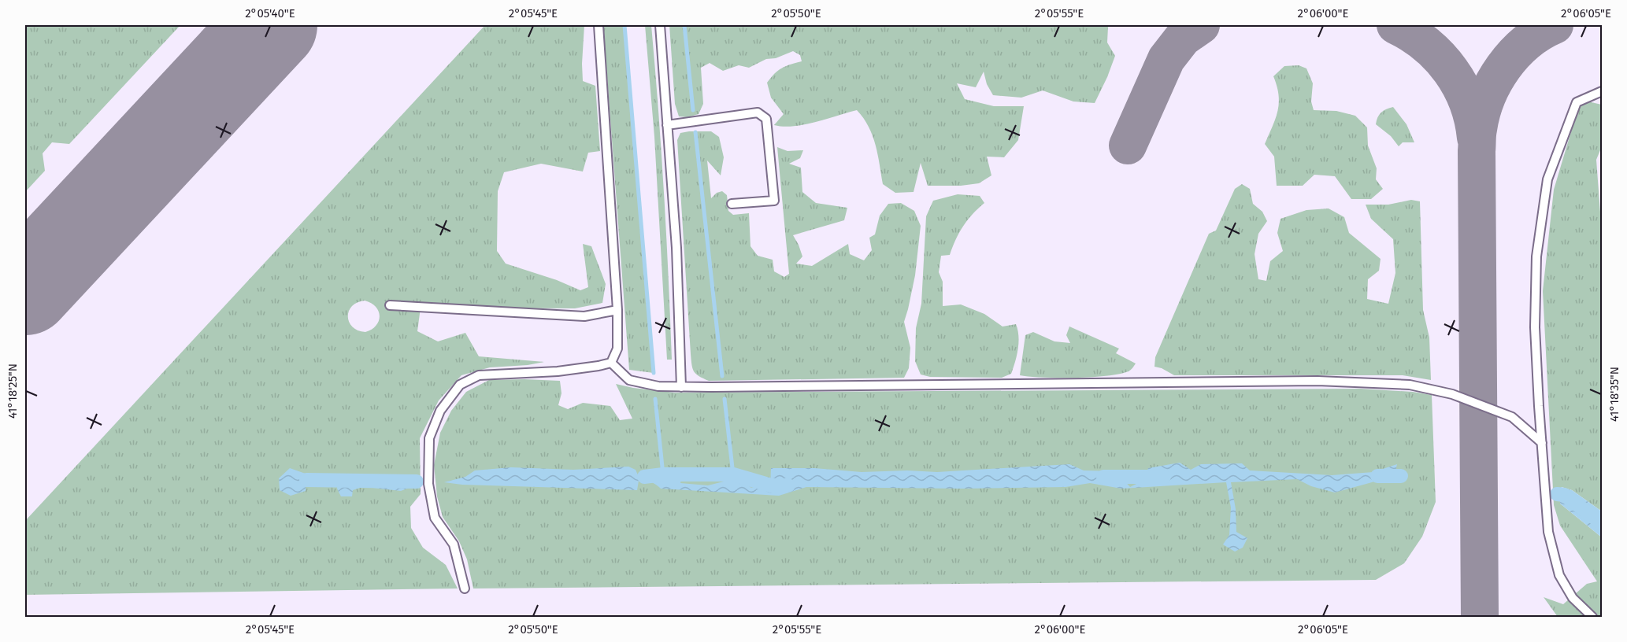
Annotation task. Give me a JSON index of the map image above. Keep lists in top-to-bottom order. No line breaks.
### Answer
{"coordinates":["2°05'40\"E","2°05'45\"E","2°05'50\"E","2°05'55\"E","2°06'00\"E","2°06'05\"E","41°18'25\"N","41°18'35\"N"]}
